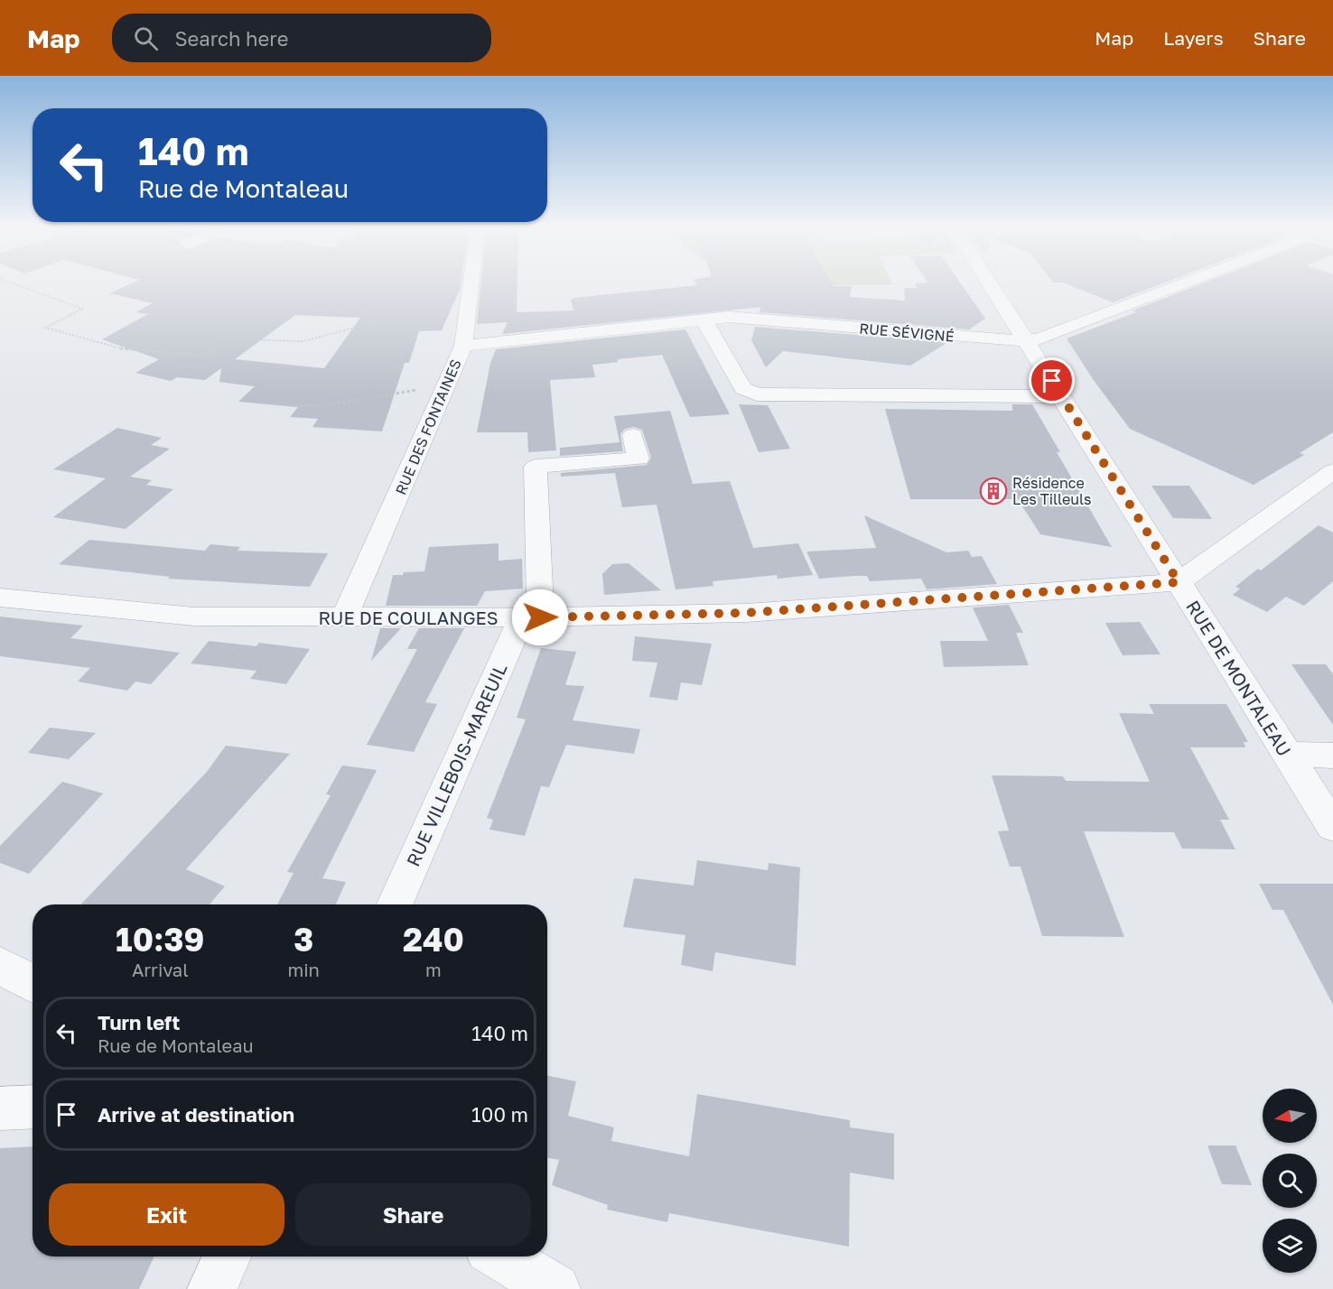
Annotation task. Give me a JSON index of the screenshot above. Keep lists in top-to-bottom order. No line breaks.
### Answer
{"streets":{"street":["RUE SÉVIGNÉ","RUE DES FONTAINES","RUE DE COULANGES","RUE DE MONTALEAU","RUE VILLEBOIS-MAREUIL"]},"crossings":[["RUE SÉVIGNÉ","RUE DES FONTAINES"],["RUE SÉVIGNÉ","RUE DE MONTALEAU"],["RUE DES FONTAINES","RUE DE COULANGES"],["RUE DE COULANGES","RUE DE MONTALEAU"],["RUE DE COULANGES","RUE VILLEBOIS-MAREUIL"]],"places":{"building":["Résidence Les Tilleuls"]},"north":"left","page":{"header":"Map","search":"Search here","nav":["Map","Layers","Share"],"turn":["140 m","Rue de Montaleau"],"eta":["10:39","Arrival","3","min","240","m"],"list":[{"name":"Turn left","note":"Rue de Montaleau","value":"140 m"},{"name":"Arrive at destination","value":"100 m"}],"buttons":["Exit","Share"]}}
